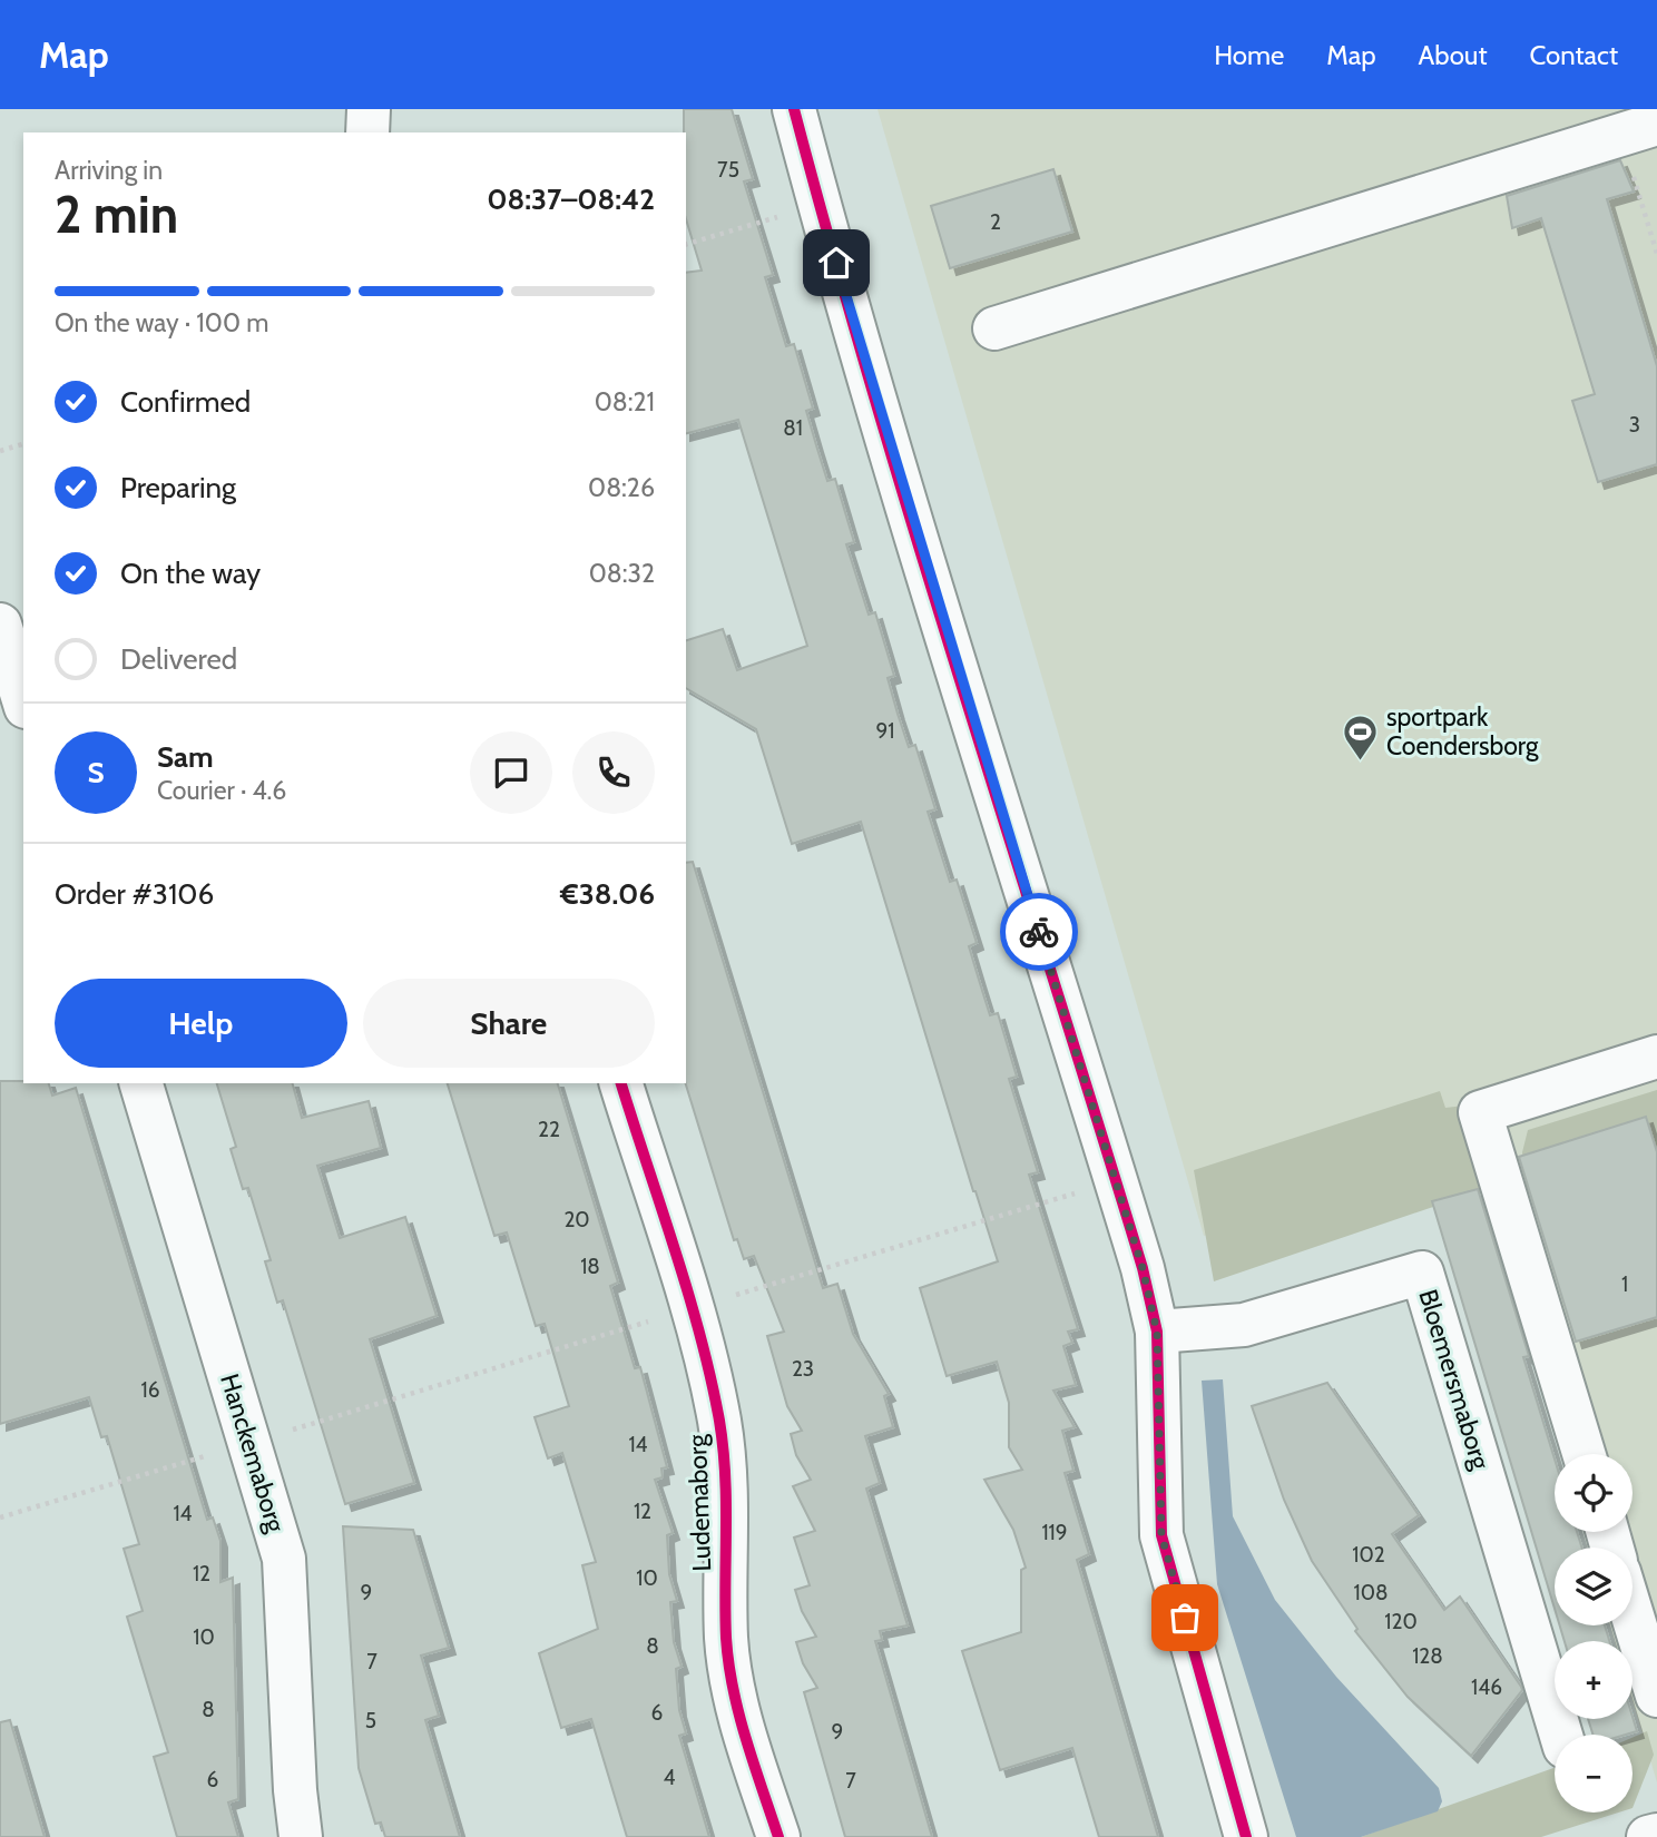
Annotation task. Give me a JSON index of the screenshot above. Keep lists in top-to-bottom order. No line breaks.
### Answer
{"streets":{"street":["Bloemersmaborg","Hanckemaborg","Ludemaborg"]},"places":{"sports":["sportpark Coendersborg"]},"house_numbers":["75","2","3","81","91","22","20","18","1","23","16","14","12","14","119","102","12","10","9","108","120","10","8","128","7","146","8","6","5","9","4","6","7"],"page":{"header":"Map","nav":["Home","Map","About","Contact"],"heading":["2 min","Arriving in","08:37–08:42"],"panel":["Sam","Courier · 4.6","Order #3106","€38.06"],"bar":"On the way · 100 m","list":[["Confirmed","08:21"],["Preparing","08:26"],["On the way","08:32"],"Delivered"],"round":"S","buttons":["Help","Share"],"map_buttons":["+","−"]}}
